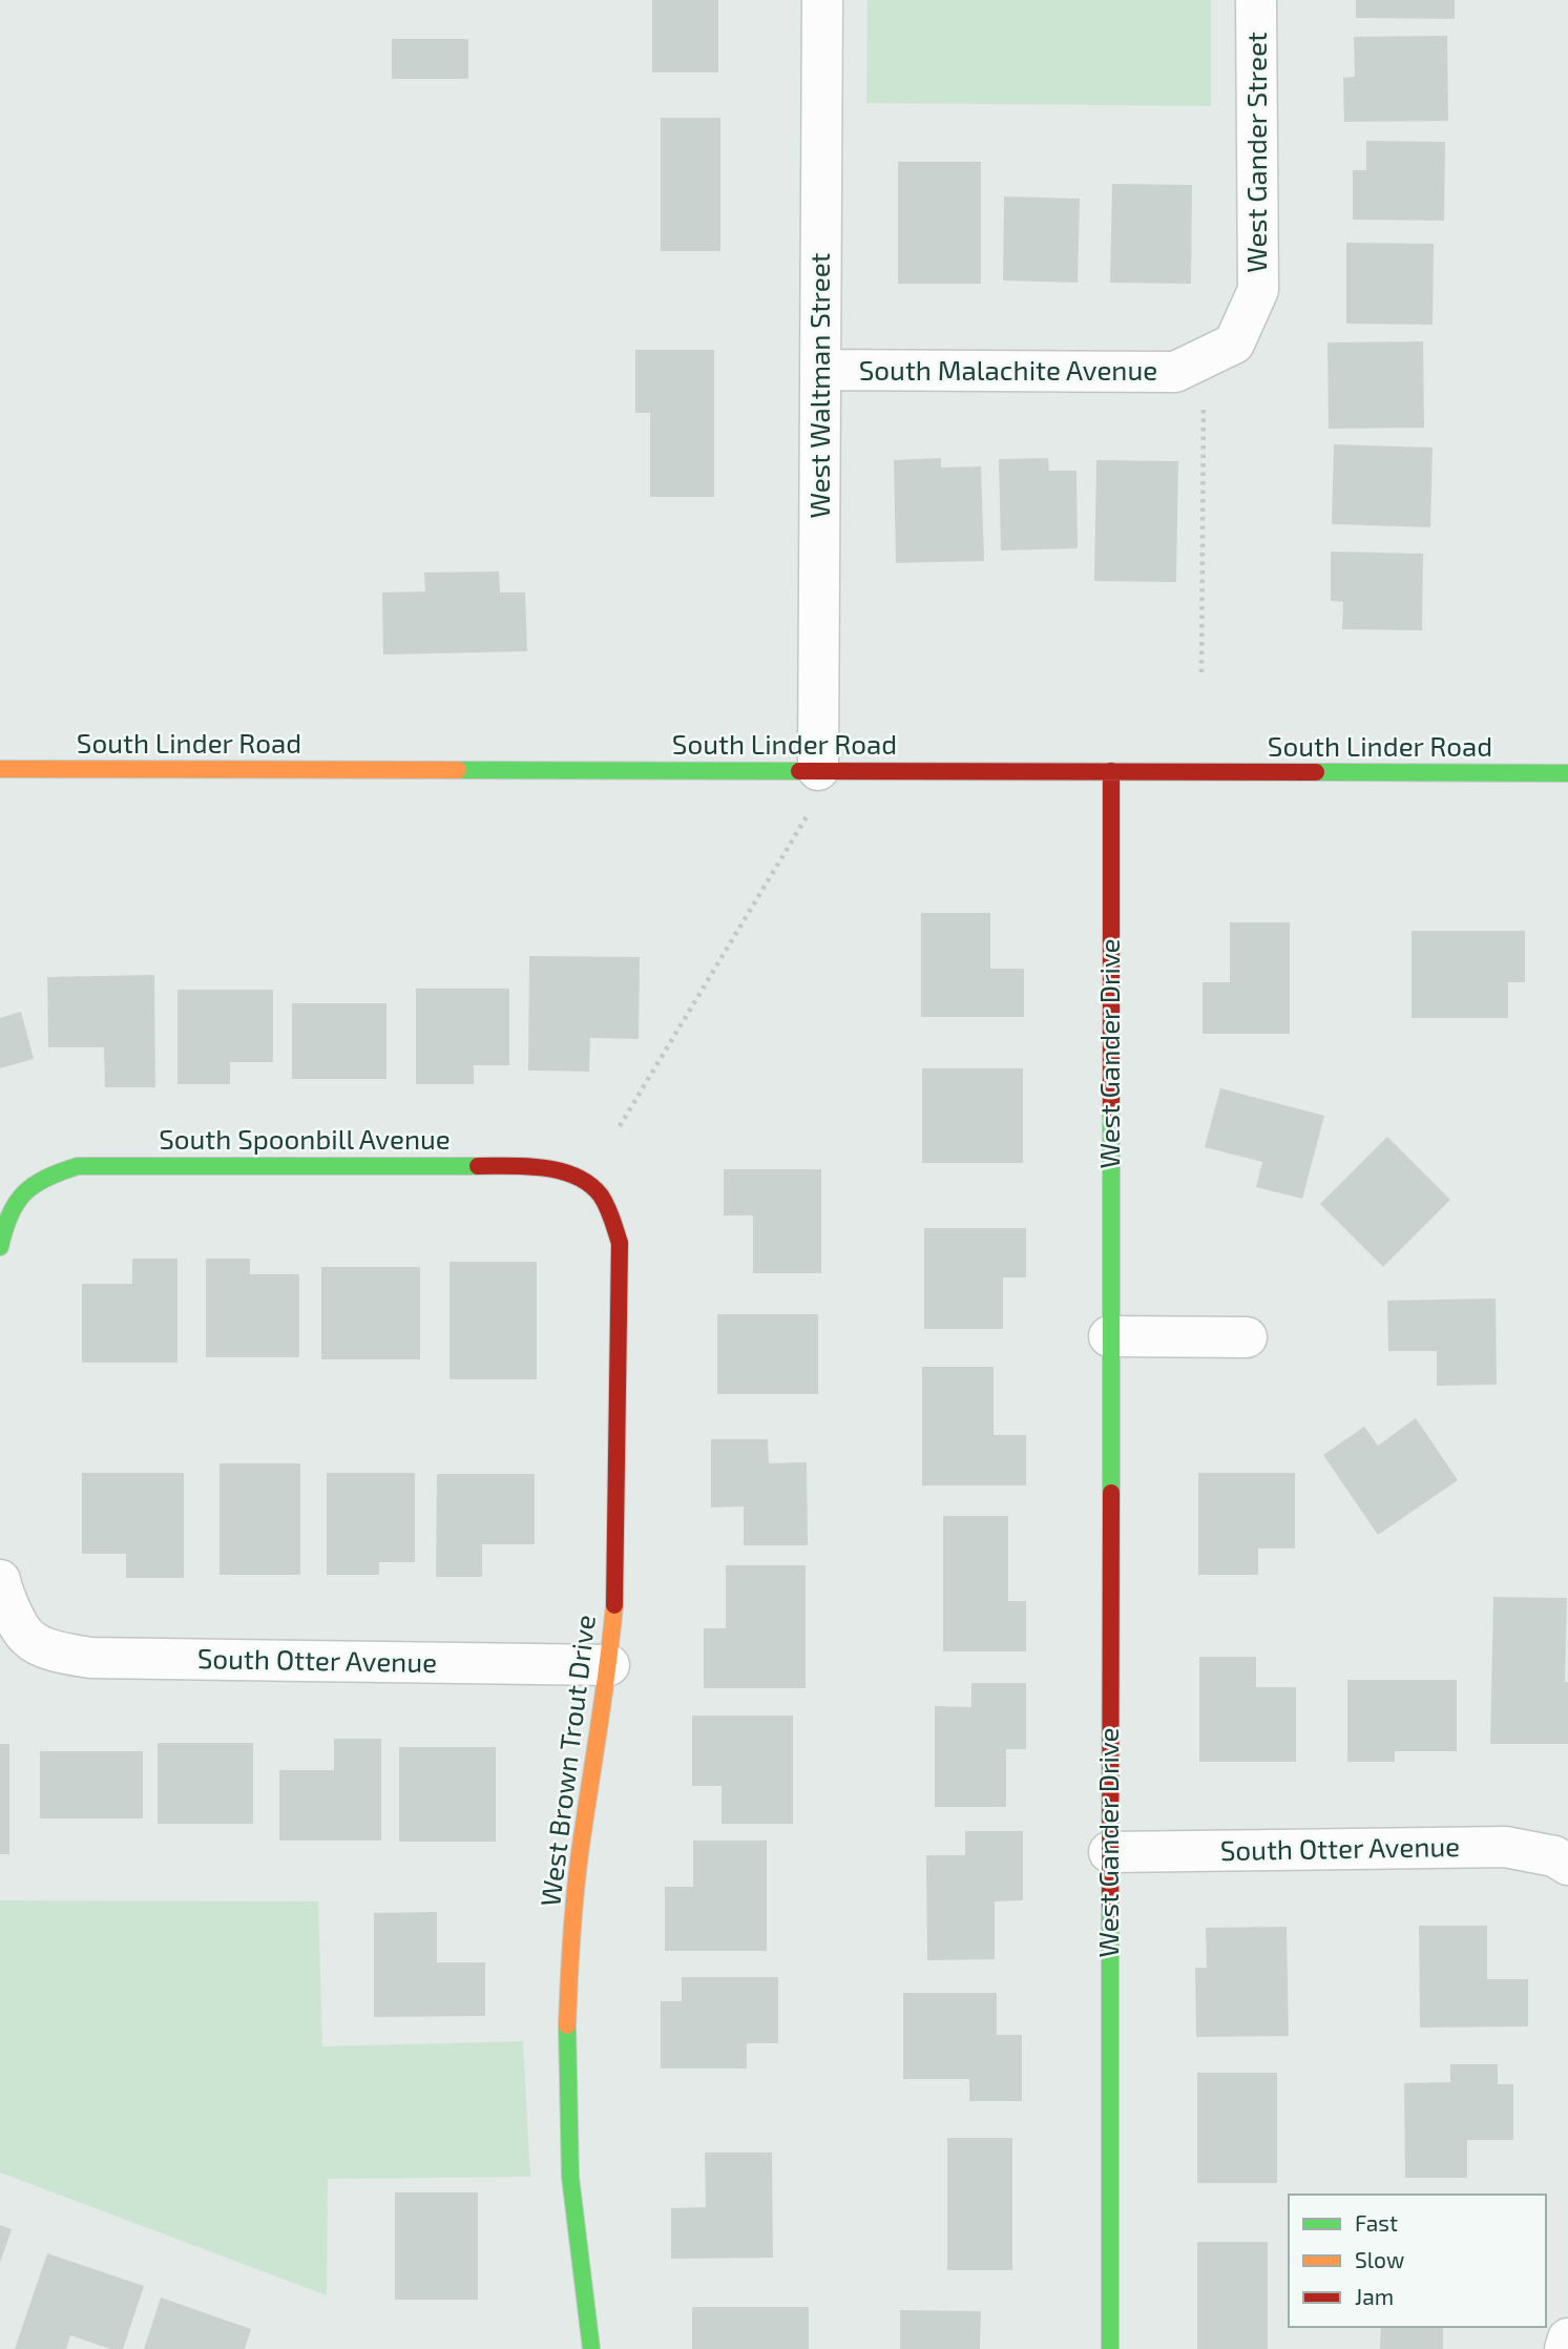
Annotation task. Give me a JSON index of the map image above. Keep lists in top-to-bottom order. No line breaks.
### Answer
{"streets":{"street":["West Gander Street","South Malachite Avenue","West Waltman Street","South Linder Road","West Gander Drive","South Spoonbill Avenue","South Otter Avenue","West Brown Trout Drive"]},"crossings":[["West Gander Street","South Malachite Avenue"],["South Malachite Avenue","West Waltman Street"],["West Waltman Street","South Linder Road"],["South Linder Road","West Gander Drive"],["West Gander Drive","South Otter Avenue"],["South Spoonbill Avenue","West Brown Trout Drive"],["South Otter Avenue","West Brown Trout Drive"]],"legend":["Fast","Slow","Jam"]}
